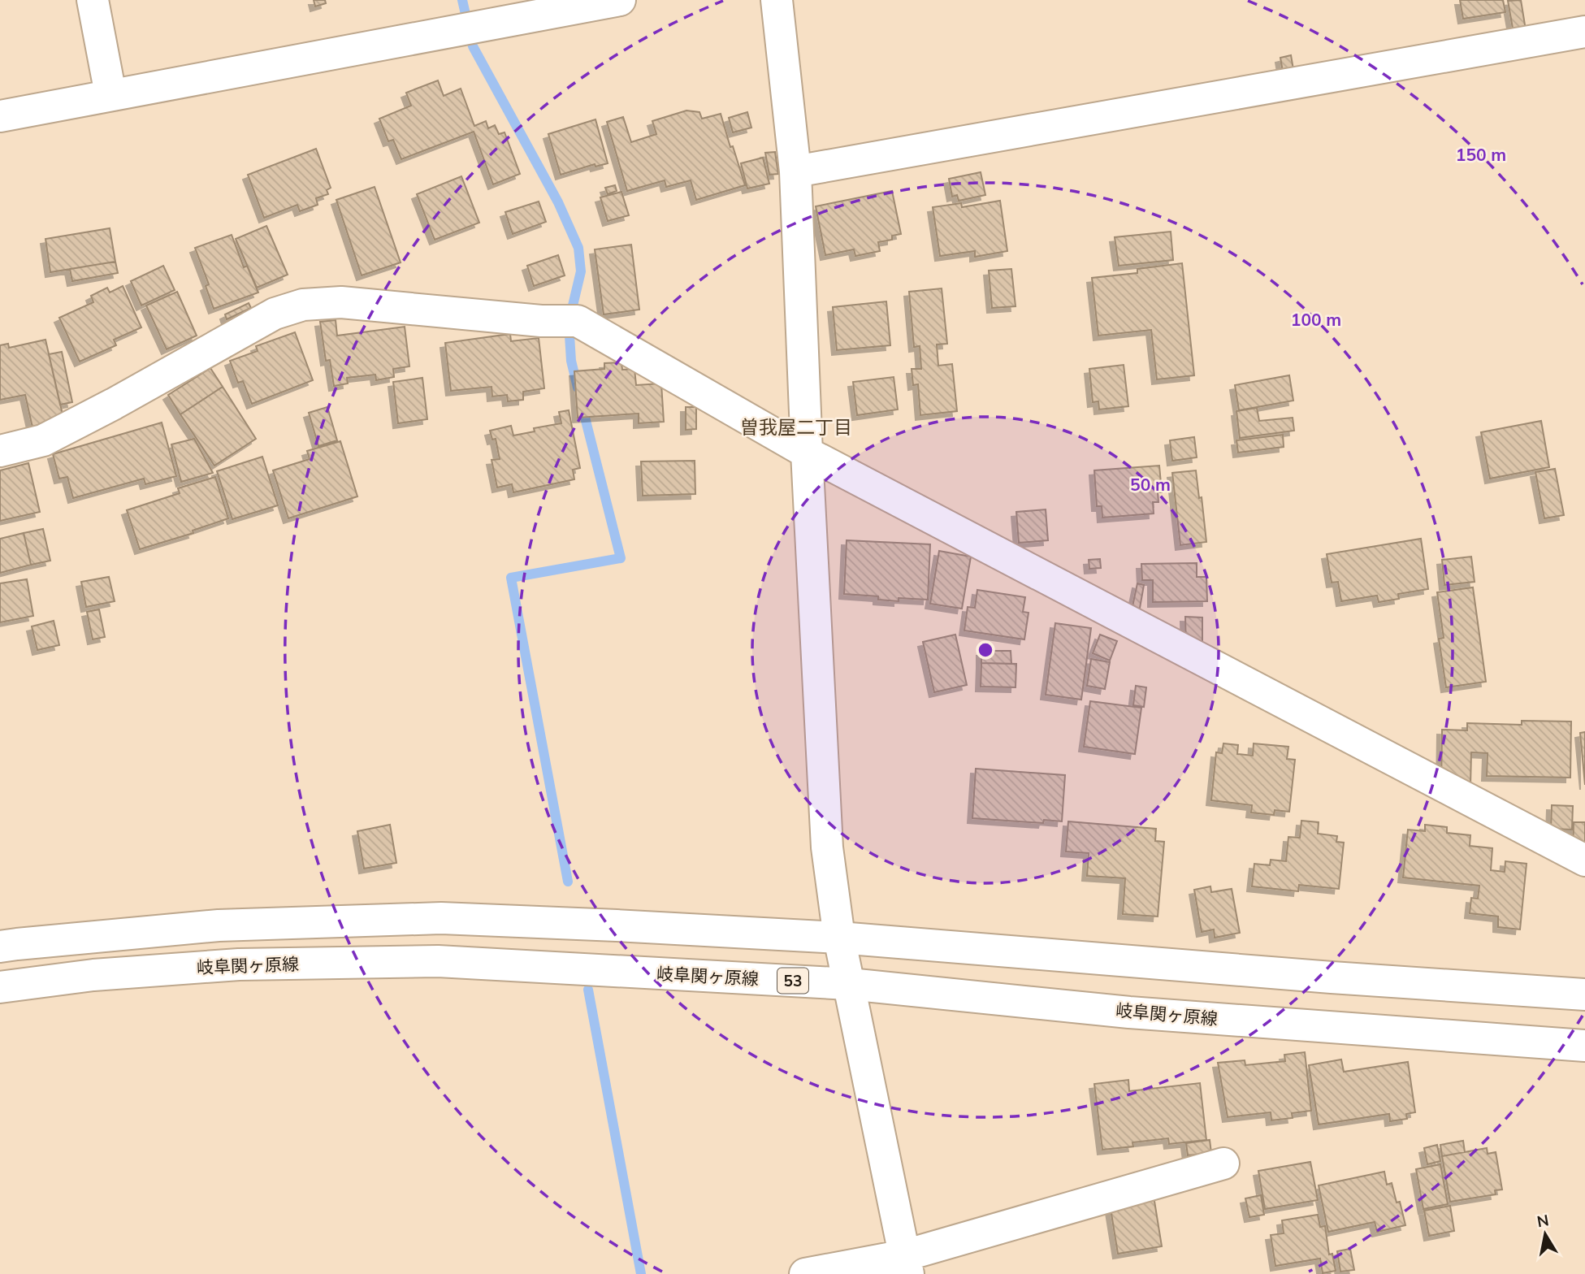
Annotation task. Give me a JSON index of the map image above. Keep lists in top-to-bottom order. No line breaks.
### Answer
{"streets":{"street":["岐阜関ヶ原線","53"]},"districts":["曽我屋二丁目"],"north":"top","rings":["150 m","100 m","50 m"]}
